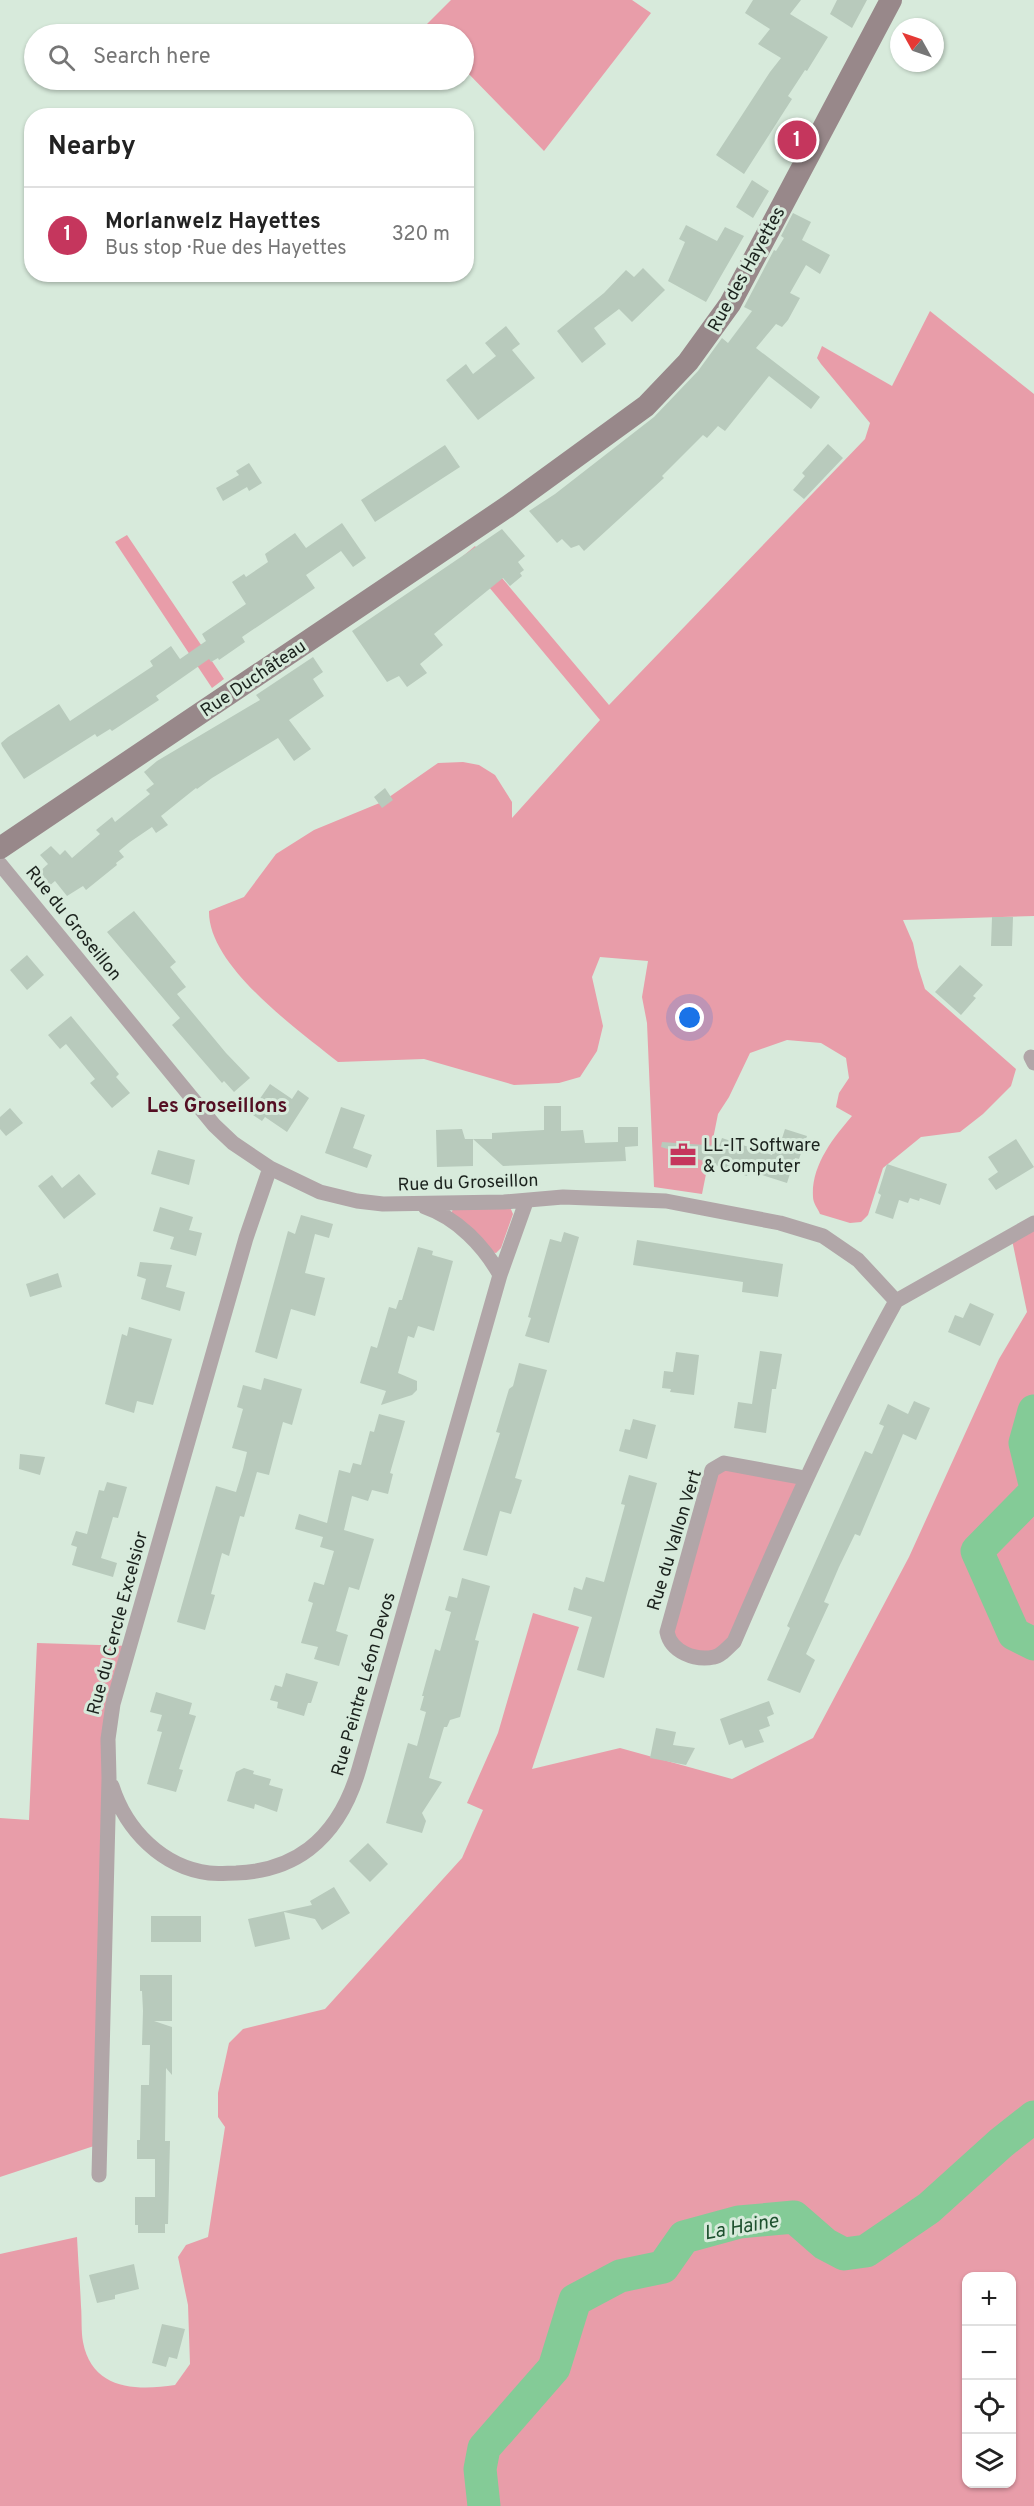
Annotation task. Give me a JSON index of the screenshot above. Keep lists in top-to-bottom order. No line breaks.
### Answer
{"streets":{"street":["Rue des Hayettes","Rue Duchâteau","Rue du Groseillon","Rue du Vallon Vert","Rue du Cercle Excelsior","Rue Peintre Léon Devos"]},"crossings":[["Rue des Hayettes","Rue Duchâteau"],["Rue du Groseillon","Rue du Vallon Vert"],["Rue du Groseillon","Rue du Cercle Excelsior"],["Rue du Groseillon","Rue Peintre Léon Devos"],["Rue du Cercle Excelsior","Rue Peintre Léon Devos"]],"districts":["Les Groseillons"],"water":["La Haine"],"places":{"office":["LL-IT Software & Computer"]},"north":"top left","page":{"search":"Search here","heading":"Nearby","pins":"1","list":[{"mark":"1","name":"Morlanwelz Hayettes","note":"Bus stop · Rue des Hayettes","value":"320 m"}],"map_buttons":["+","−"]}}
